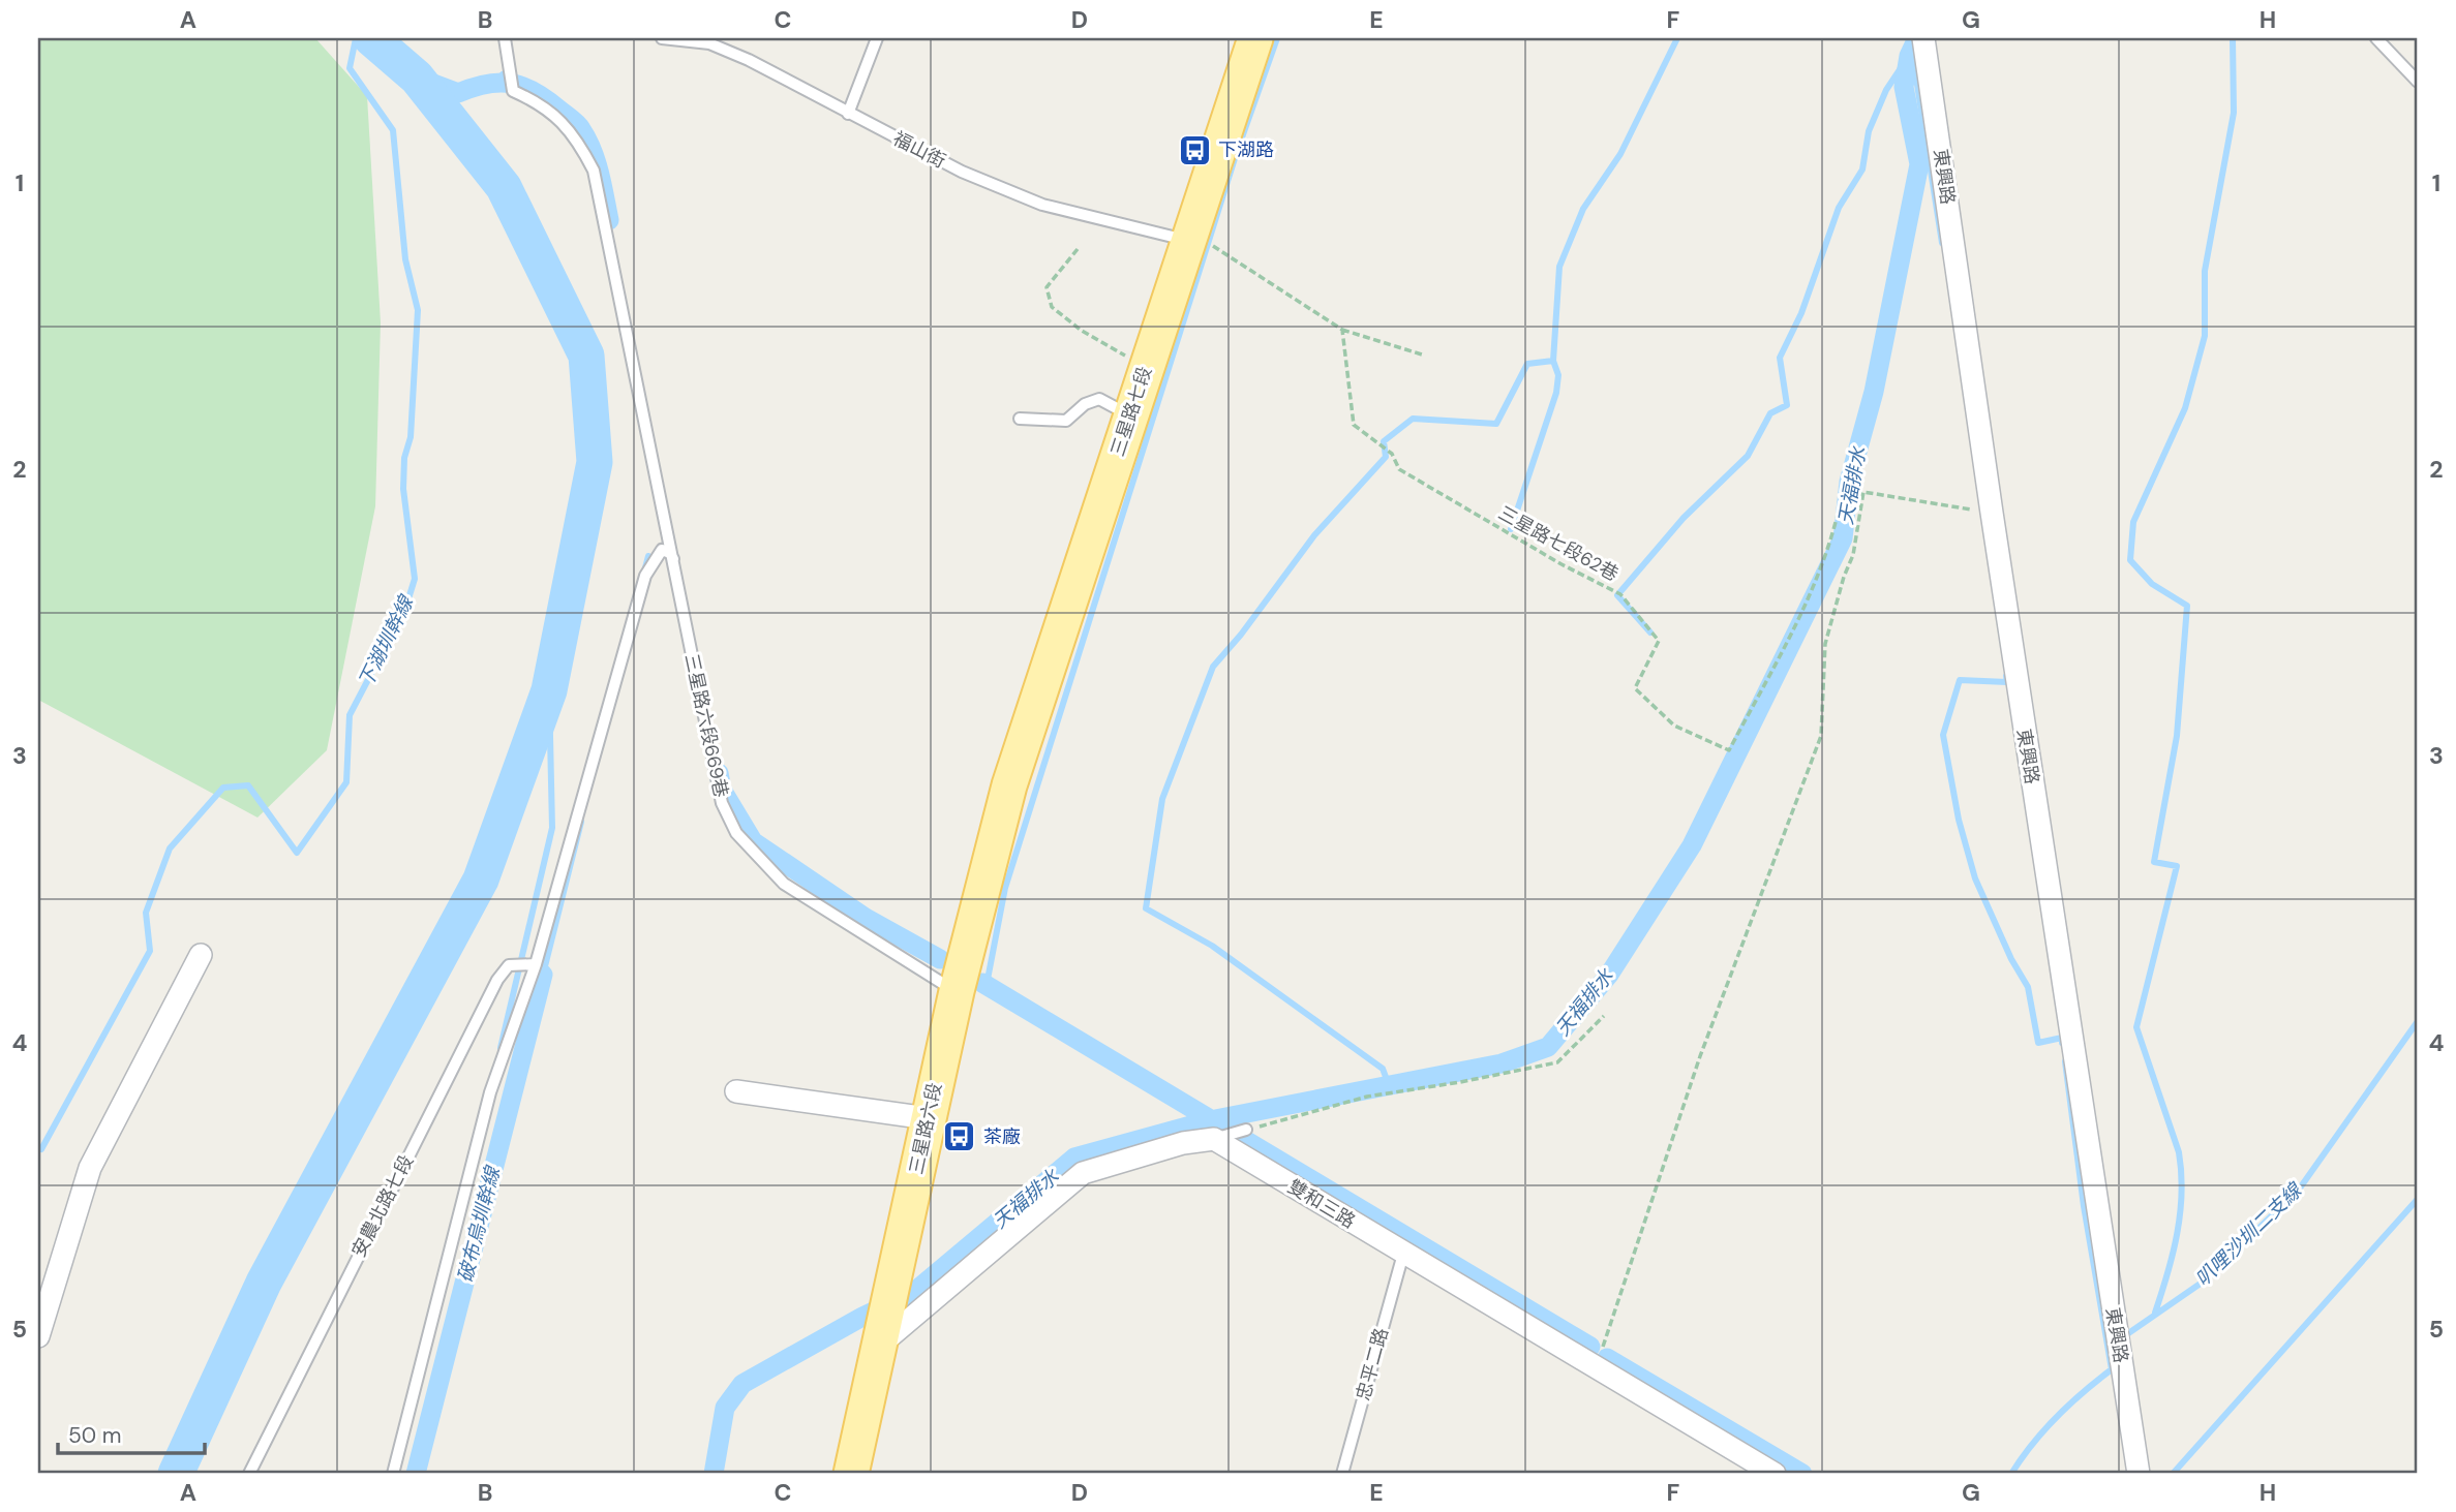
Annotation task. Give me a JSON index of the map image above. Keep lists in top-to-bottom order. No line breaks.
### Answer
{"streets":{"main road":["三星路七段","三星路六段"],"street":["東興路","雙和三路"],"lane":["福山街","三星路六段669巷","安農北路七段","忠平二路"],"path":["三星路七段62巷"]},"crossings":[["福山街","三星路七段"],["三星路七段","三星路六段"],["三星路六段669巷","三星路六段"],["雙和三路","忠平二路"]],"water":["天福排水","下湖圳幹線","破布烏圳幹線","叭哩沙圳二支線"],"places":{"bus stop":["下湖路","茶廠"]},"scale_bar":"50 m","grid":{"columns":["A","B","C","D","E","F","G","H"],"rows":["1","2","3","4","5"]}}
